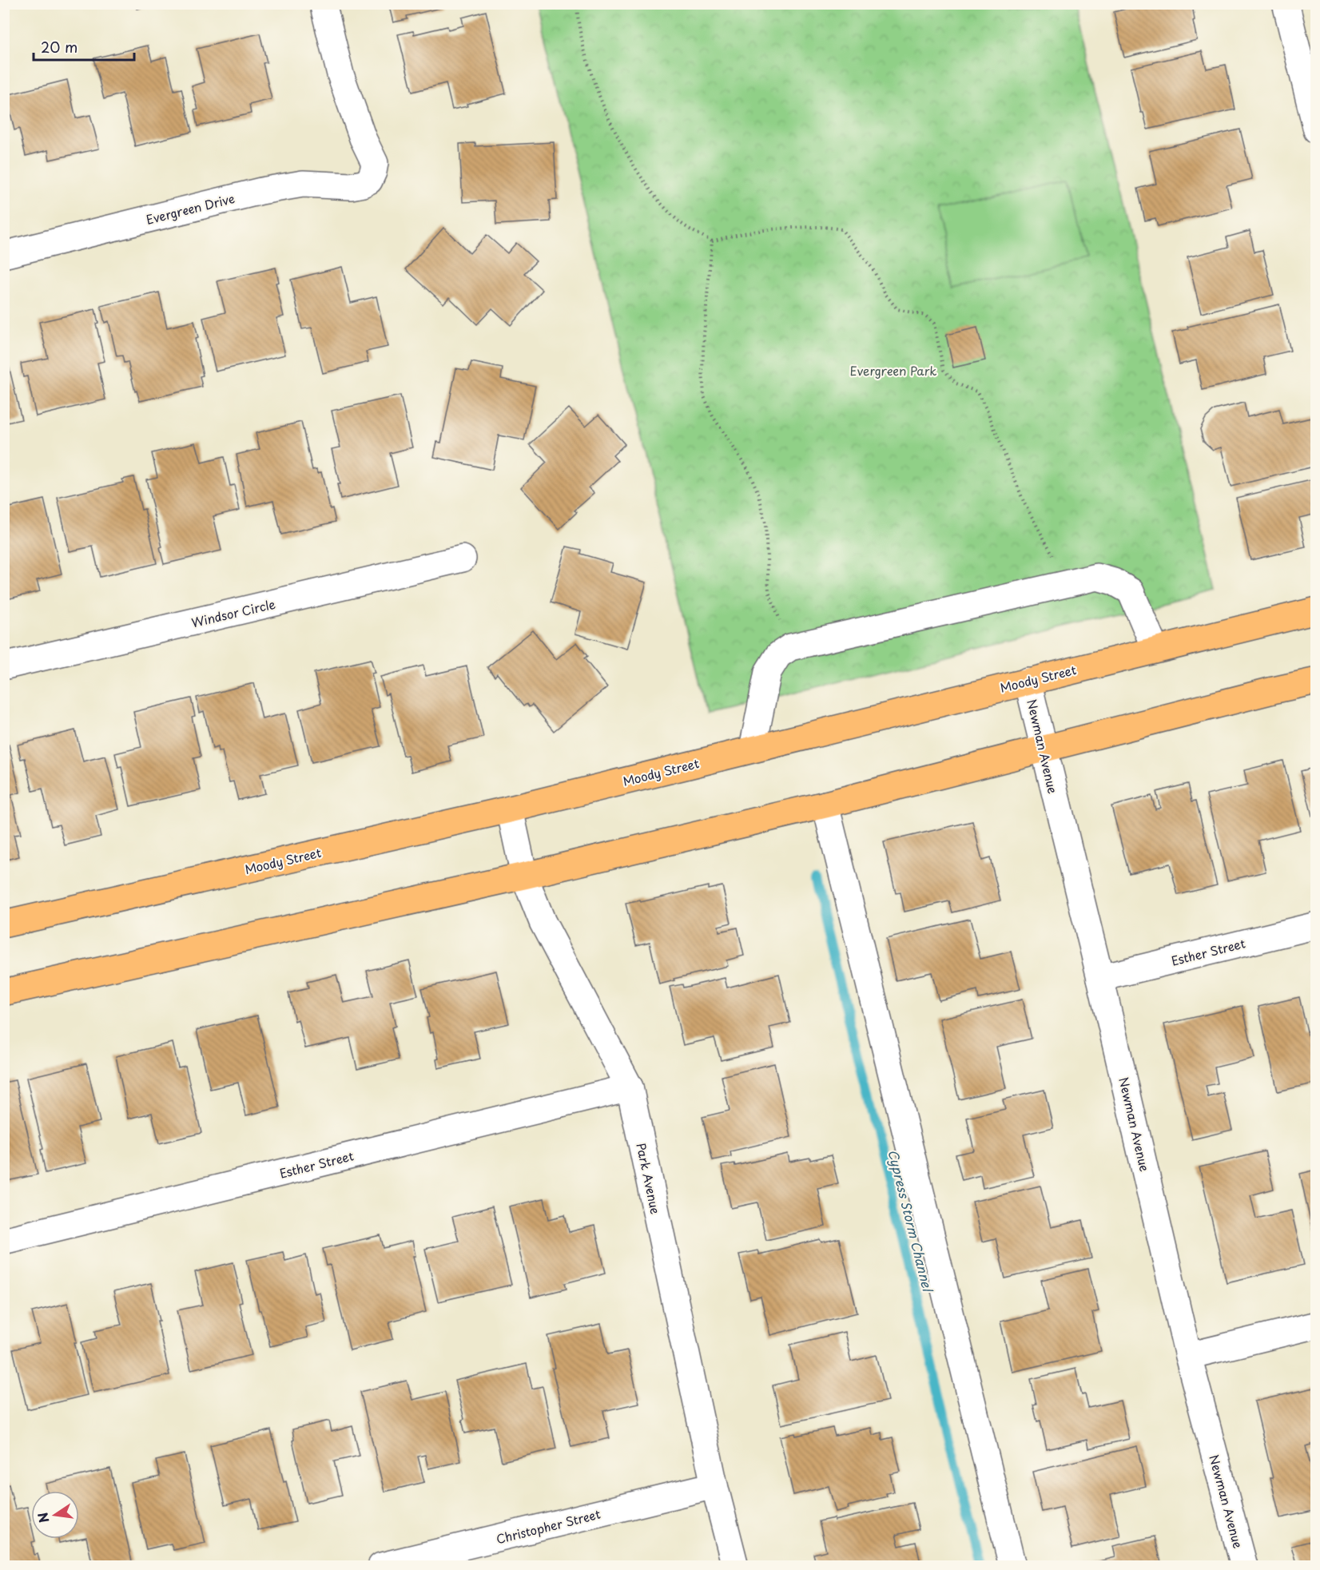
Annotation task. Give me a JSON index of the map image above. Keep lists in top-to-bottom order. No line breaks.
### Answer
{"streets":{"main road":["Moody Street"],"street":["Evergreen Drive","Windsor Circle","Newman Avenue","Esther Street","Park Avenue","Christopher Street"]},"crossings":[["Moody Street","Newman Avenue"],["Moody Street","Park Avenue"],["Newman Avenue","Esther Street"],["Esther Street","Park Avenue"],["Park Avenue","Christopher Street"]],"water":["Cypress Storm Channel"],"parks":["Evergreen Park"],"scale_bar":"20 m","north":"left"}
